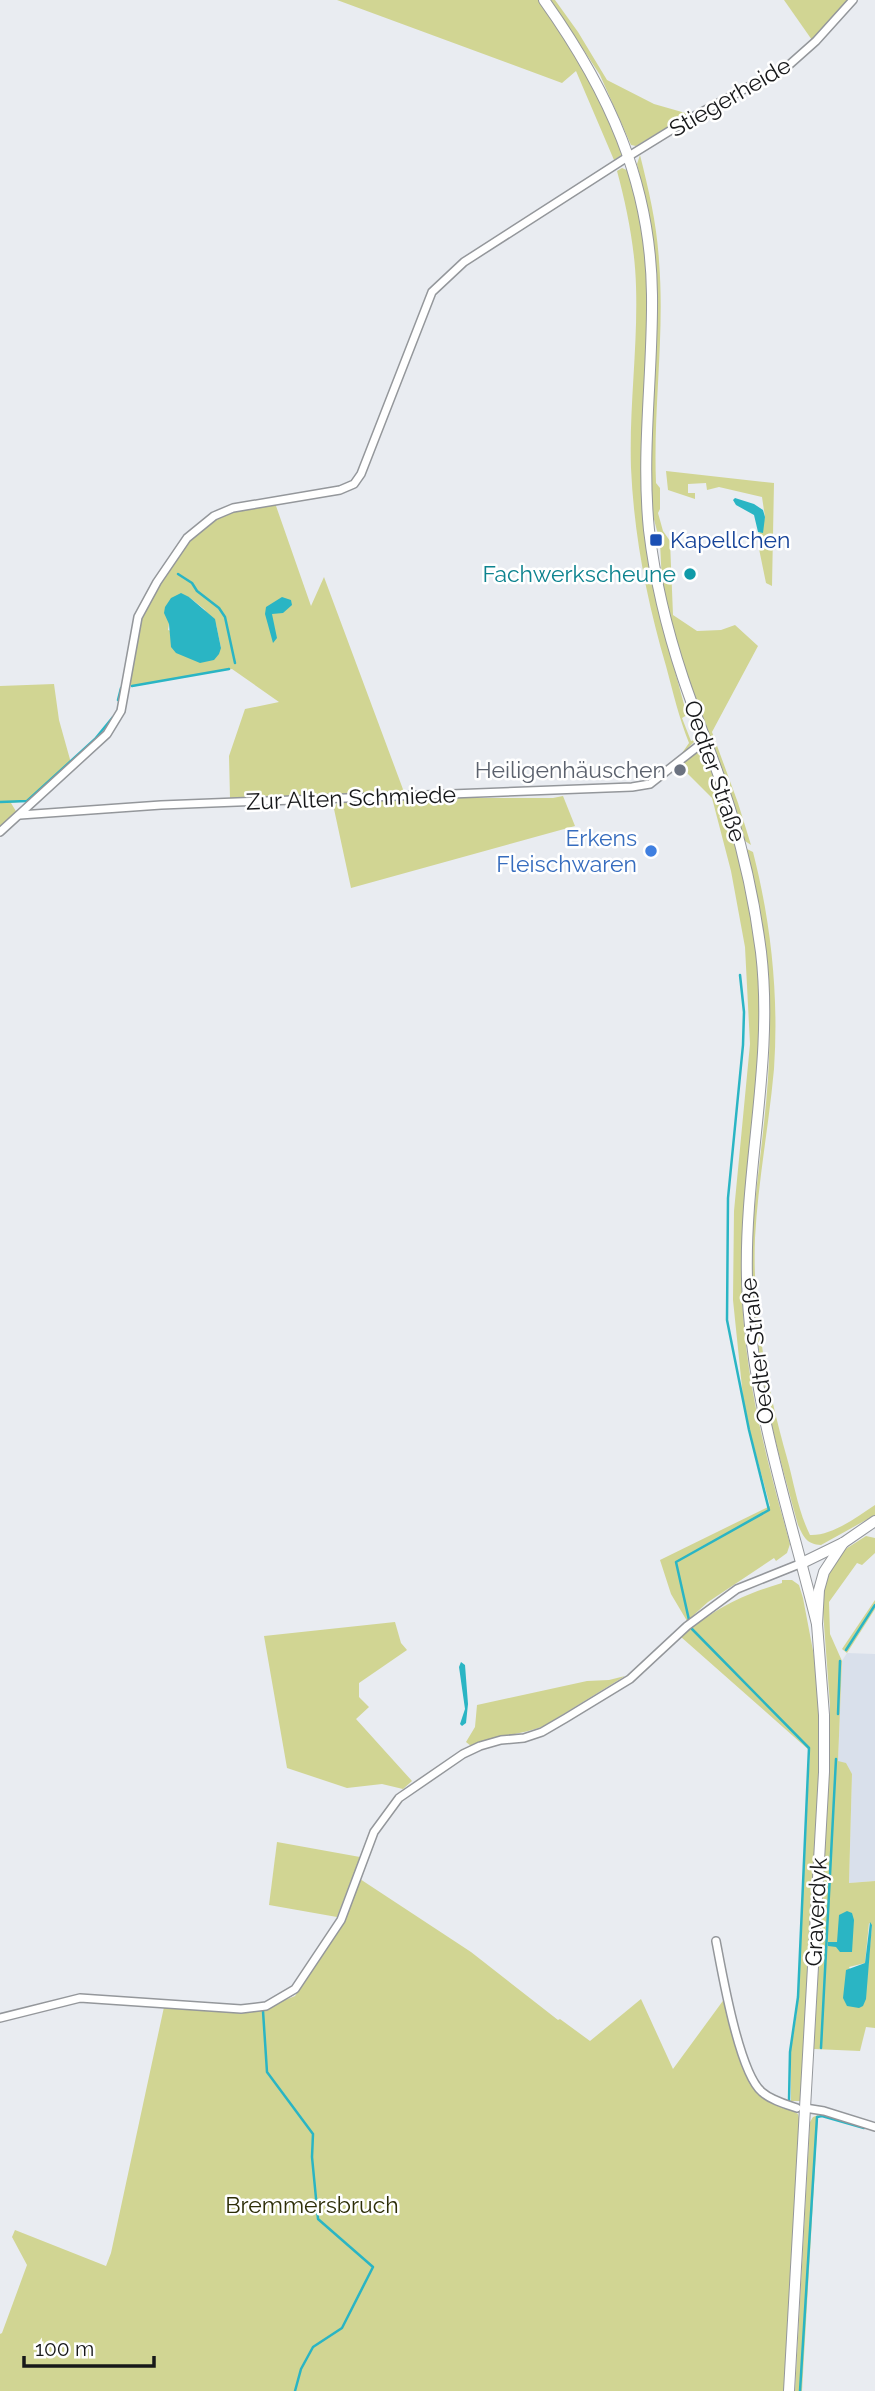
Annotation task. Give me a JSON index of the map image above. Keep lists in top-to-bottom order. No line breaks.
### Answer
{"streets":{"main road":["Oedter Straße","Graverdyk"],"street":["Stiegerheide","Zur Alten Schmiede"]},"crossings":[["Stiegerheide","Oedter Straße"],["Oedter Straße","Zur Alten Schmiede"]],"parks":["Bremmersbruch"],"places":{"transit":["Kapellchen"],"other":["Fachwerkscheune","Heiligenhäuschen","Erkens Fleischwaren"]},"scale_bar":"100 m"}
